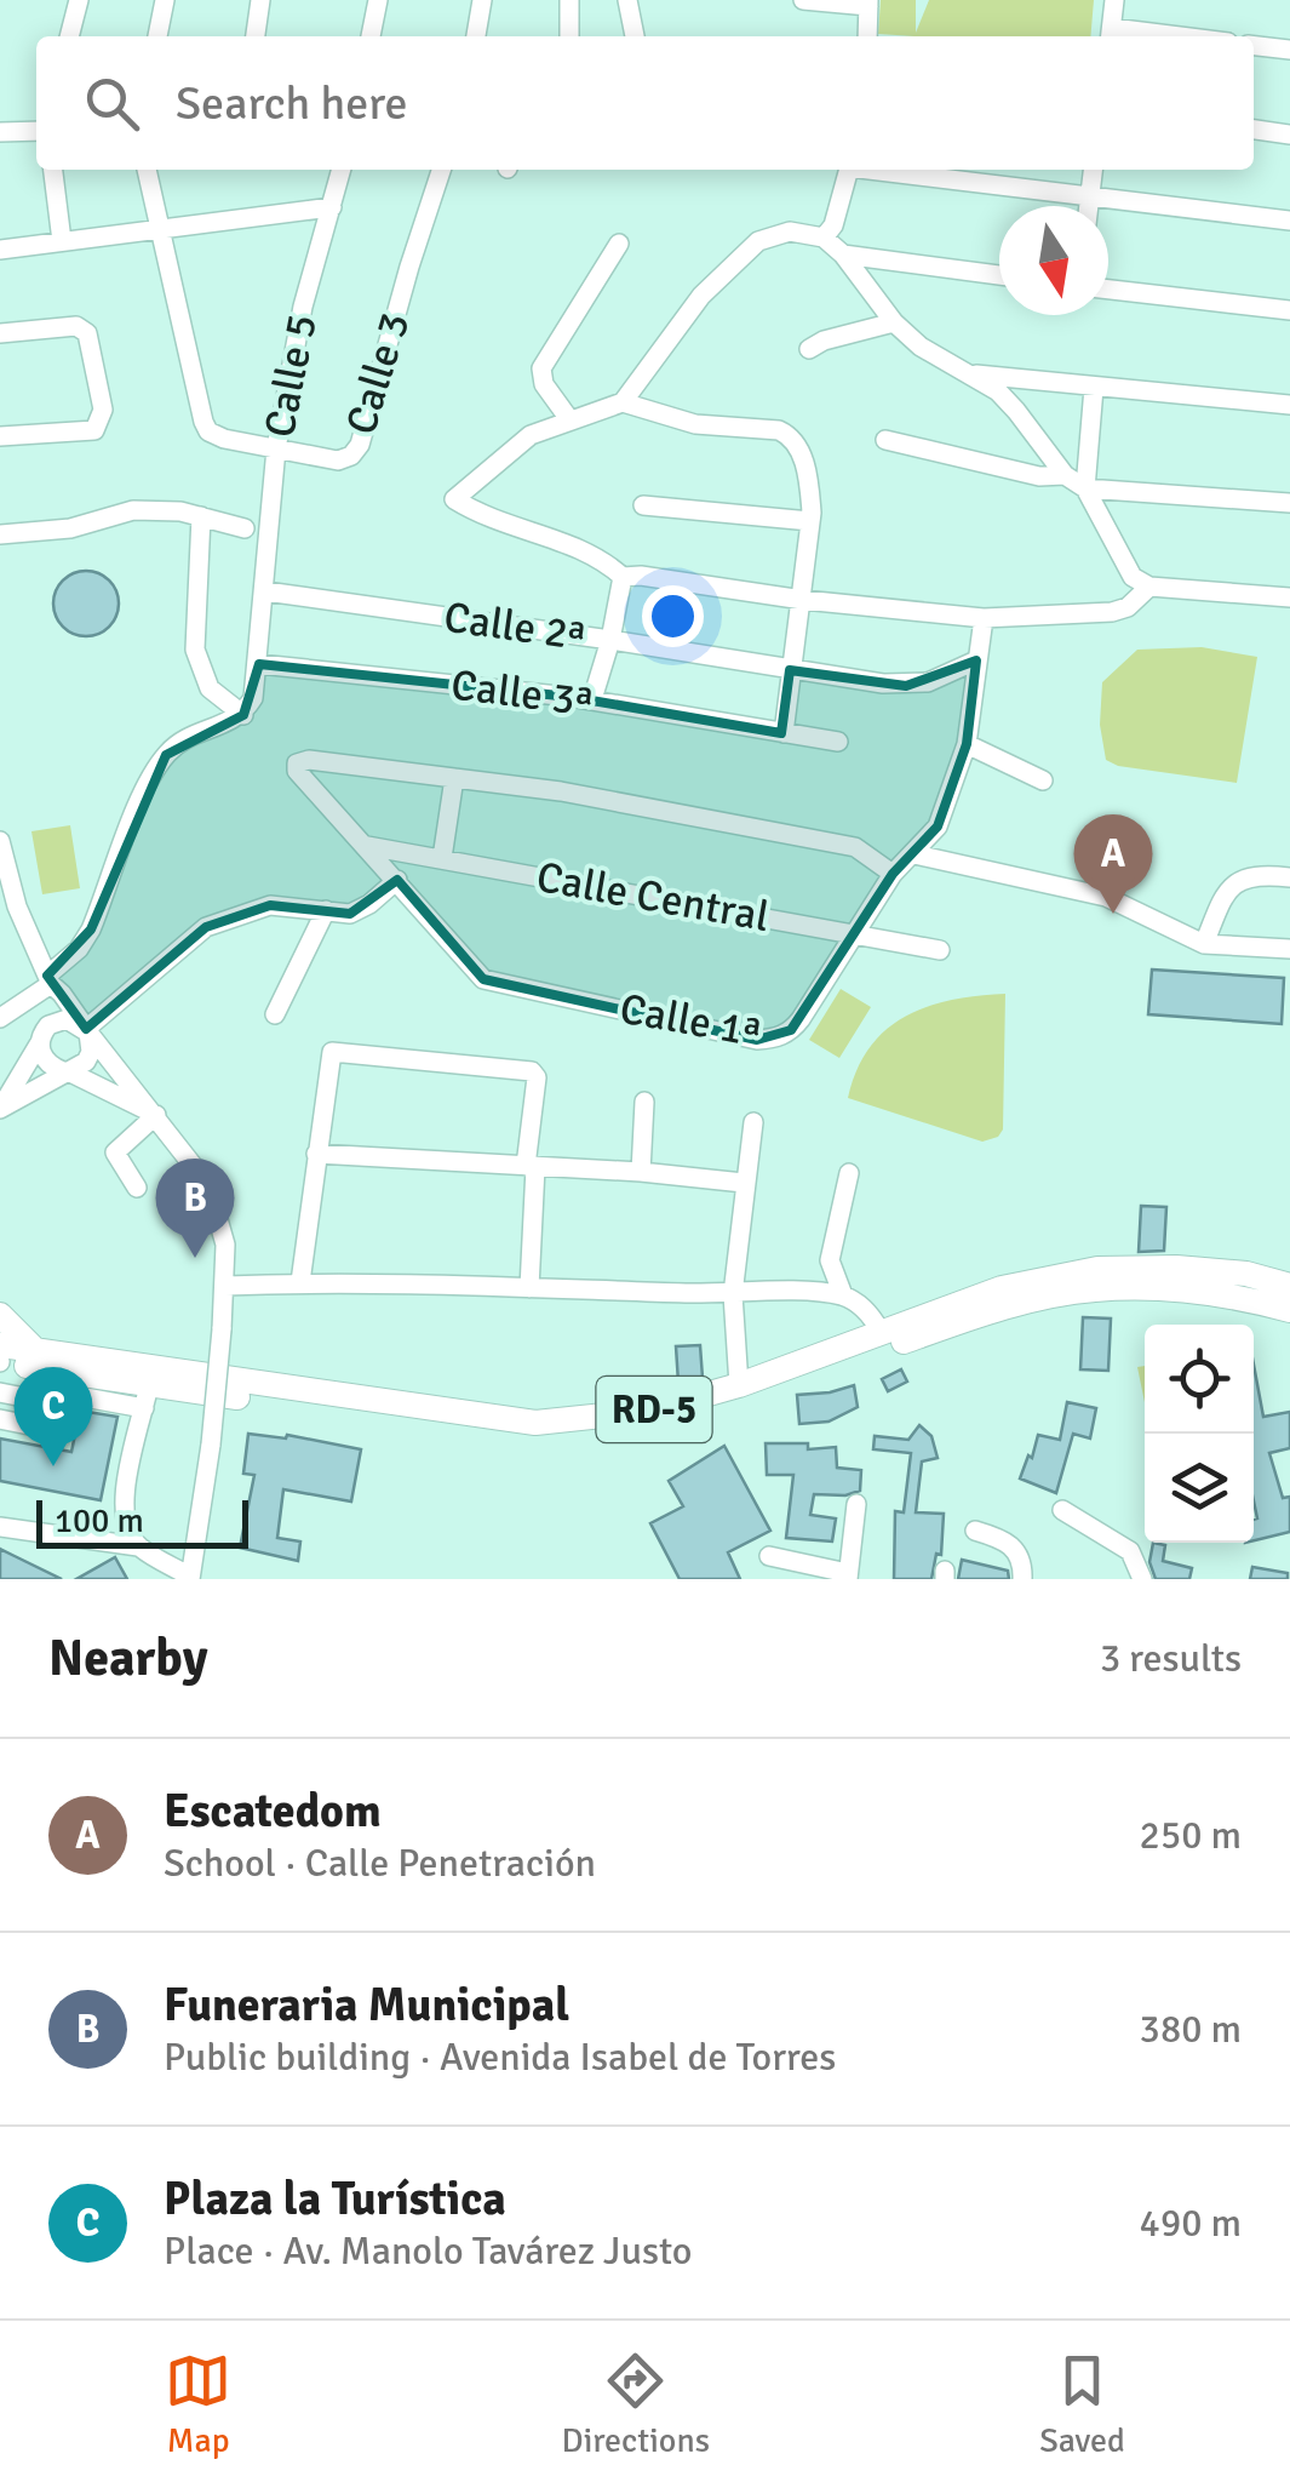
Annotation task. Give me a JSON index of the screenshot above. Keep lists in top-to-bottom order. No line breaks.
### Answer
{"streets":{"main road":["RD-5"],"street":["Calle 3","Calle 5","Calle 2ª","Calle 3ª","Calle Central","Calle 1ª"]},"crossings":[["Calle 3","Calle 5"],["Calle 5","Calle 2ª"],["Calle 5","Calle 3ª"],["Calle 2ª","Calle 1ª"],["Calle Central","Calle 1ª"]],"scale_bar":"100 m","north":"bottom","page":{"search":"Search here","pins":["A","B","C"],"scale":"100 m","heading":["Nearby","3 results"],"list":[{"mark":"A","name":"Escatedom","note":"School · Calle Penetración","value":"250 m"},{"mark":"B","name":"Funeraria Municipal","note":"Public building · Avenida Isabel de Torres","value":"380 m"},{"mark":"C","name":"Plaza la Turística","note":"Place · Av. Manolo Tavárez Justo","value":"490 m"}],"nav":["Map","Directions","Saved"]}}
